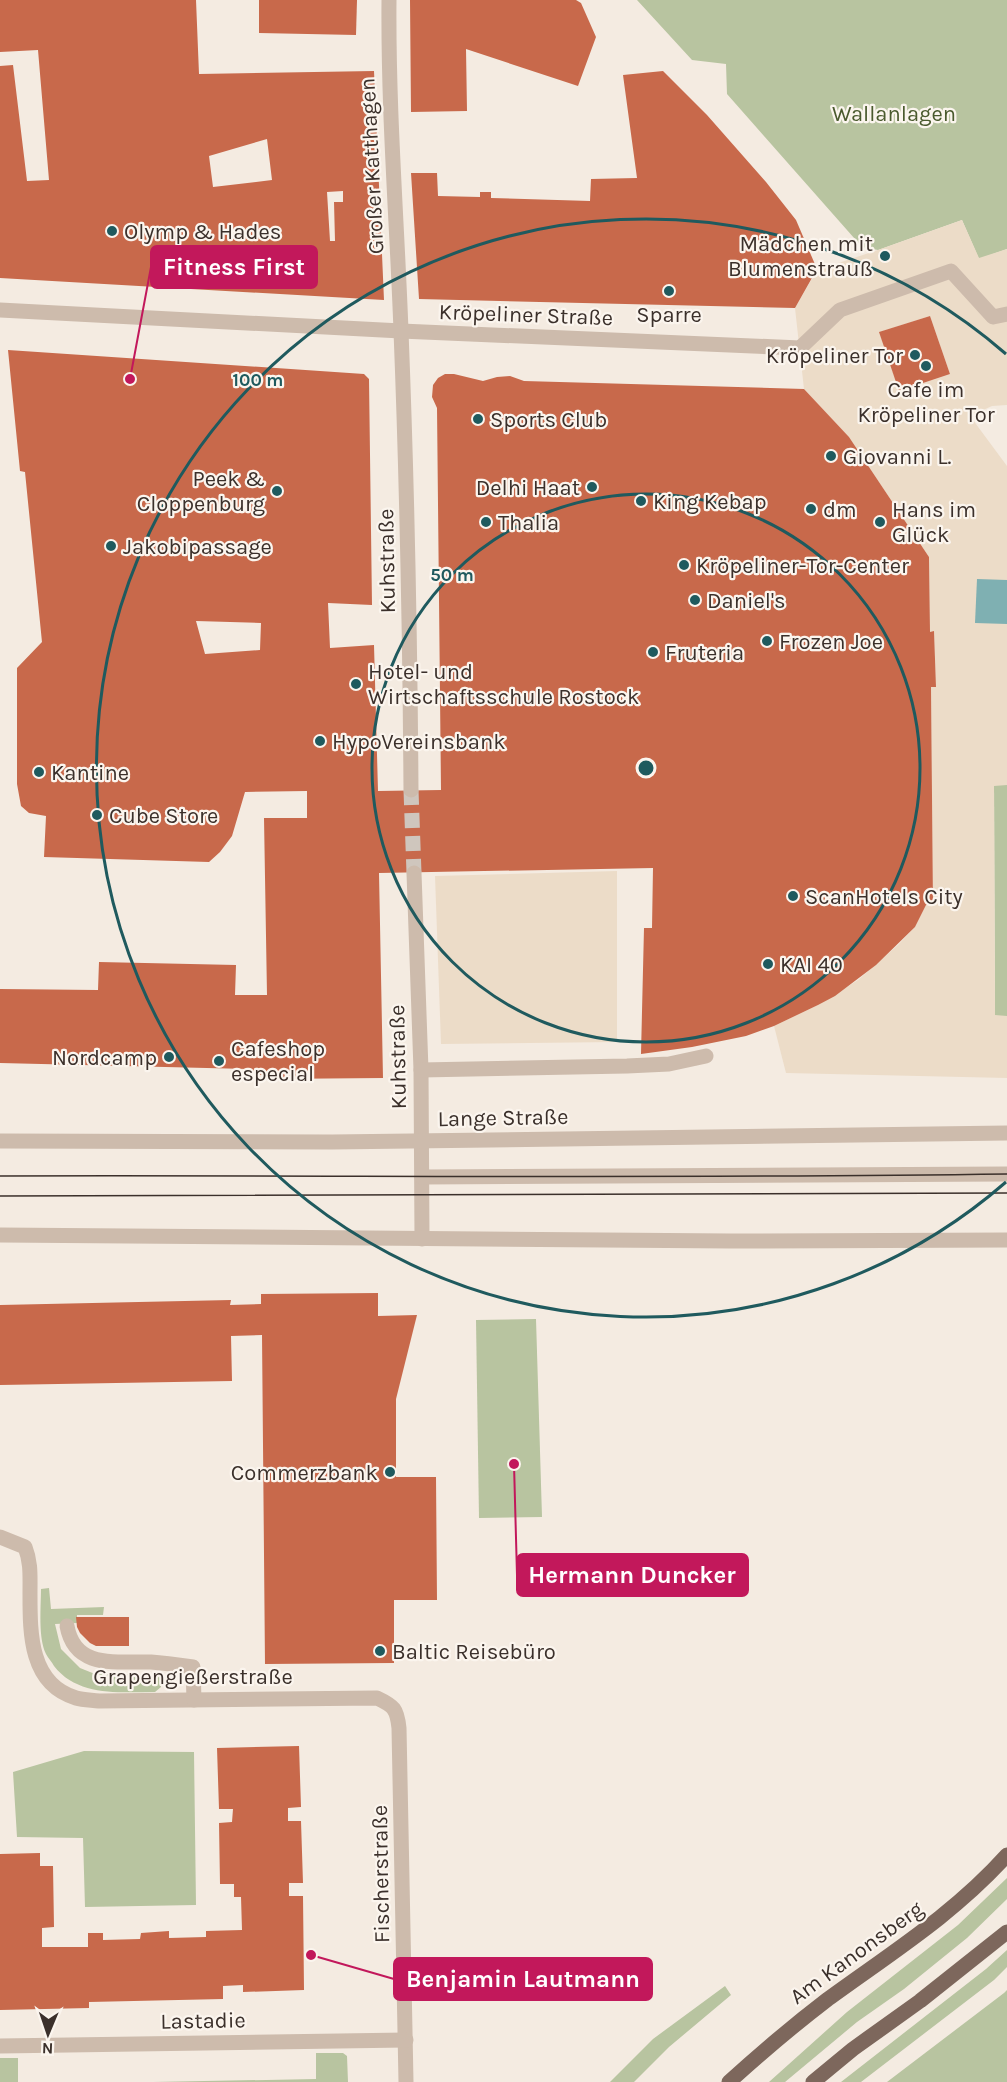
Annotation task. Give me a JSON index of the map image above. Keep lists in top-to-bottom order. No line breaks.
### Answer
{"streets":{"main road":["Am Kanonsberg"],"street":["Großer Katthagen","Kröpeliner Straße","Kuhstraße","Lange Straße","Grapengießerstraße","Fischerstraße","Lastadie"]},"crossings":[["Großer Katthagen","Kröpeliner Straße"],["Großer Katthagen","Kuhstraße"],["Kröpeliner Straße","Kuhstraße"],["Kuhstraße","Lange Straße"],["Grapengießerstraße","Fischerstraße"],["Fischerstraße","Lastadie"]],"parks":["Wallanlagen"],"places":["Olymp & Hades","Mädchen mit Blumenstrauß","Sparre","Kröpeliner Tor","Cafe im Kröpeliner Tor","Fitness First","Sports Club","Giovanni L.","Delhi Haat","Peek & Cloppenburg","King Kebap","dm","Thalia","Hans im Glück","Jakobipassage","Kröpeliner-Tor-Center","Daniel's","Frozen Joe","Fruteria","Hotel- und Wirtschaftsschule Rostock","HypoVereinsbank","Kantine","Cube Store","ScanHotels City","KAI 40","Nordcamp","Cafeshop especial","Hermann Duncker","Commerzbank","Baltic Reisebüro","Benjamin Lautmann"],"north":"bottom","rings":["100 m","50 m"]}
